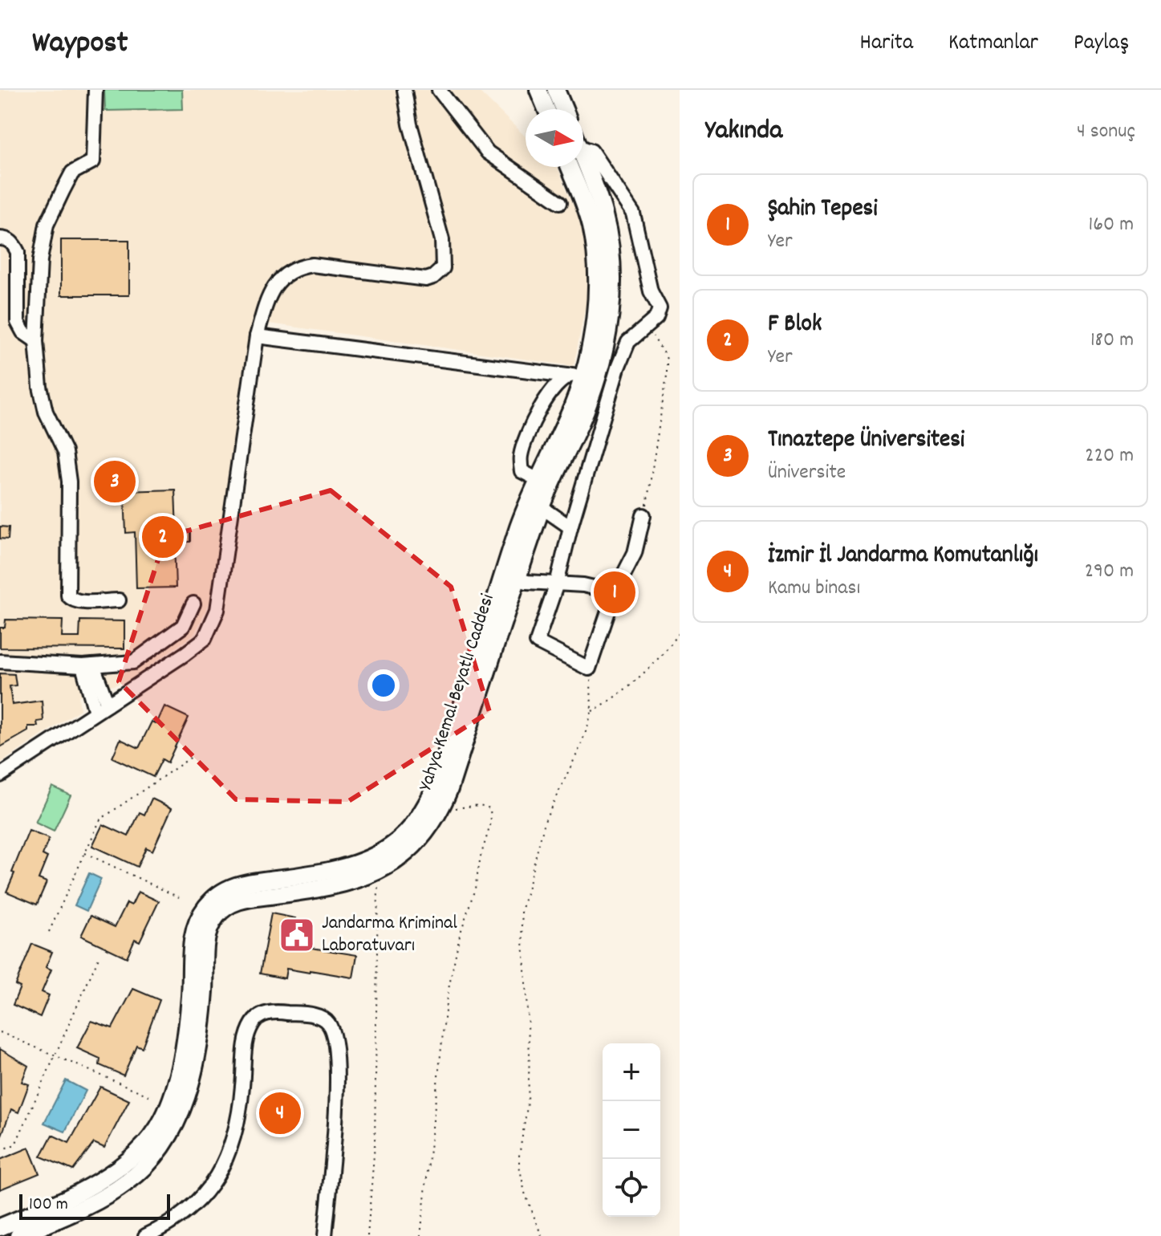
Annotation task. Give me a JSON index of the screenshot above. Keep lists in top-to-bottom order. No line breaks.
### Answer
{"streets":{"main road":["Yahya Kemal Beyatlı Caddesi"]},"places":{"public building":["Jandarma Kriminal Laboratuvarı"]},"scale_bar":"100 m","north":"right","page":{"header":"Waypost","nav":["Harita","Katmanlar","Paylaş"],"heading":["Yakında","4 sonuç"],"list":[{"mark":"1","name":"Şahin Tepesi","note":"Yer","value":"160 m"},{"mark":"2","name":"F Blok","note":"Yer","value":"180 m"},{"mark":"3","name":"Tınaztepe Üniversitesi","note":"Üniversite","value":"220 m"},{"mark":"4","name":"İzmir İl Jandarma Komutanlığı","note":"Kamu binası","value":"290 m"}],"pins":["3","2","1","4"],"map_buttons":["+","−"],"scale":"100 m"}}
